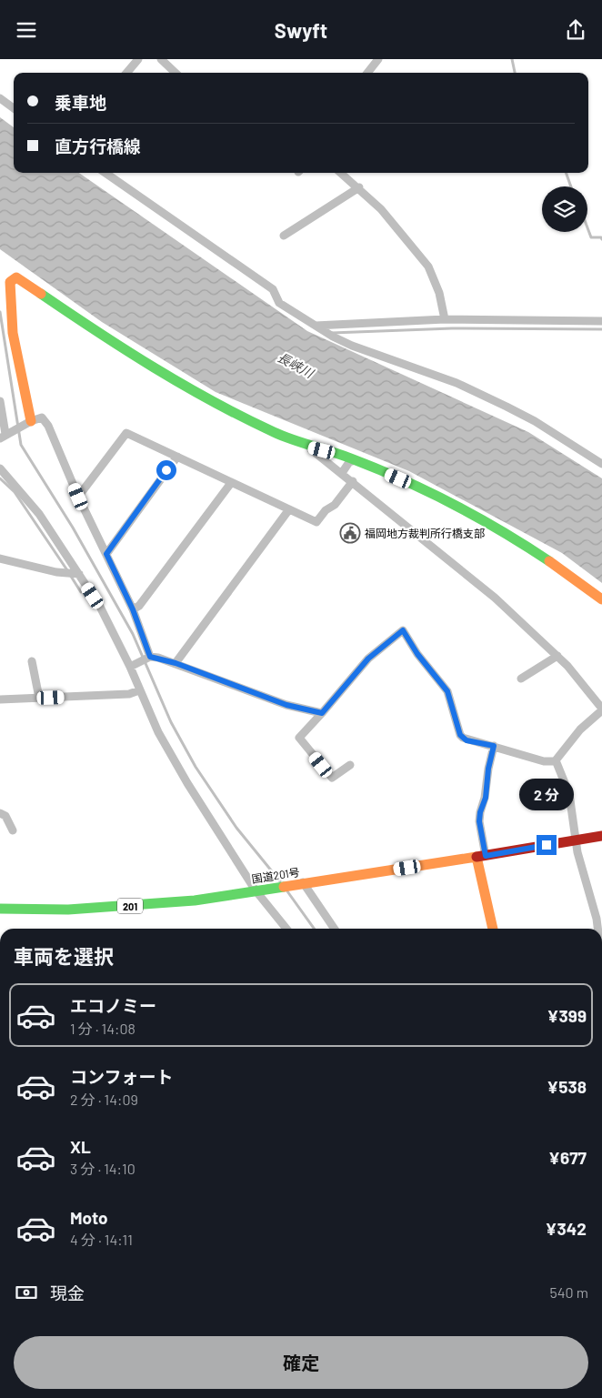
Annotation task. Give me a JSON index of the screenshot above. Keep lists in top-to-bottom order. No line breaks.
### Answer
{"streets":{"main road":["国道201号","201"]},"water":["長峡川"],"places":{"public building":["福岡地方裁判所行橋支部"]},"page":{"header":"Swyft","banner":["乗車地","直方行橋線"],"bubble":"2 分","heading":"車両を選択","list":[{"name":"エコノミー","note":"1 分 · 14:08","value":"¥399"},{"name":"コンフォート","note":"2 分 · 14:09","value":"¥538"},{"name":"XL","note":"3 分 · 14:10","value":"¥677"},{"name":"Moto","note":"4 分 · 14:11","value":"¥342"}],"pay":["現金","540 m"],"buttons":"確定"}}
